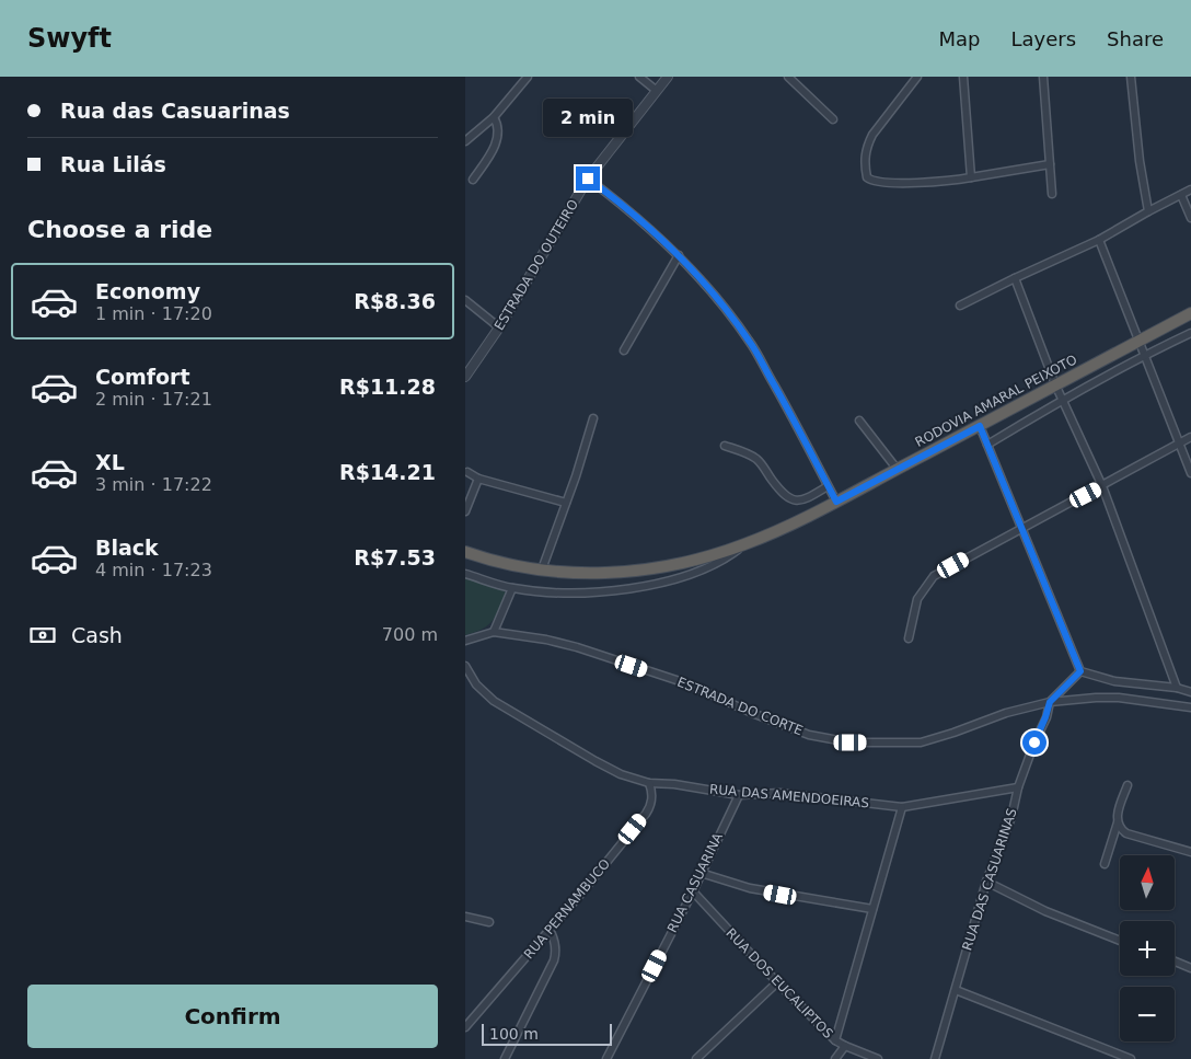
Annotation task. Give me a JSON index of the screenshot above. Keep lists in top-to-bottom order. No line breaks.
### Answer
{"streets":{"highway":["RODOVIA AMARAL PEIXOTO"],"street":["ESTRADA DO OUTEIRO","ESTRADA DO CORTE","RUA DAS AMENDOEIRAS","RUA DAS CASUARINAS","RUA CASUARINA","RUA PERNAMBUCO","RUA DOS EUCALIPTOS"]},"crossings":[["ESTRADA DO CORTE","RUA DAS CASUARINAS"],["RUA DAS AMENDOEIRAS","RUA DAS CASUARINAS"],["RUA DAS AMENDOEIRAS","RUA CASUARINA"],["RUA DAS AMENDOEIRAS","RUA PERNAMBUCO"],["RUA CASUARINA","RUA DOS EUCALIPTOS"]],"scale_bar":"100 m","north":"top","page":{"header":"Swyft","nav":["Map","Layers","Share"],"banner":["Rua das Casuarinas","Rua Lilás"],"bubble":"2 min","heading":"Choose a ride","list":[{"name":"Economy","note":"1 min · 17:20","value":"R$8.36"},{"name":"Comfort","note":"2 min · 17:21","value":"R$11.28"},{"name":"XL","note":"3 min · 17:22","value":"R$14.21"},{"name":"Black","note":"4 min · 17:23","value":"R$7.53"}],"pay":["Cash","700 m"],"map_buttons":["+","−"],"buttons":"Confirm","scale":"100 m"}}
